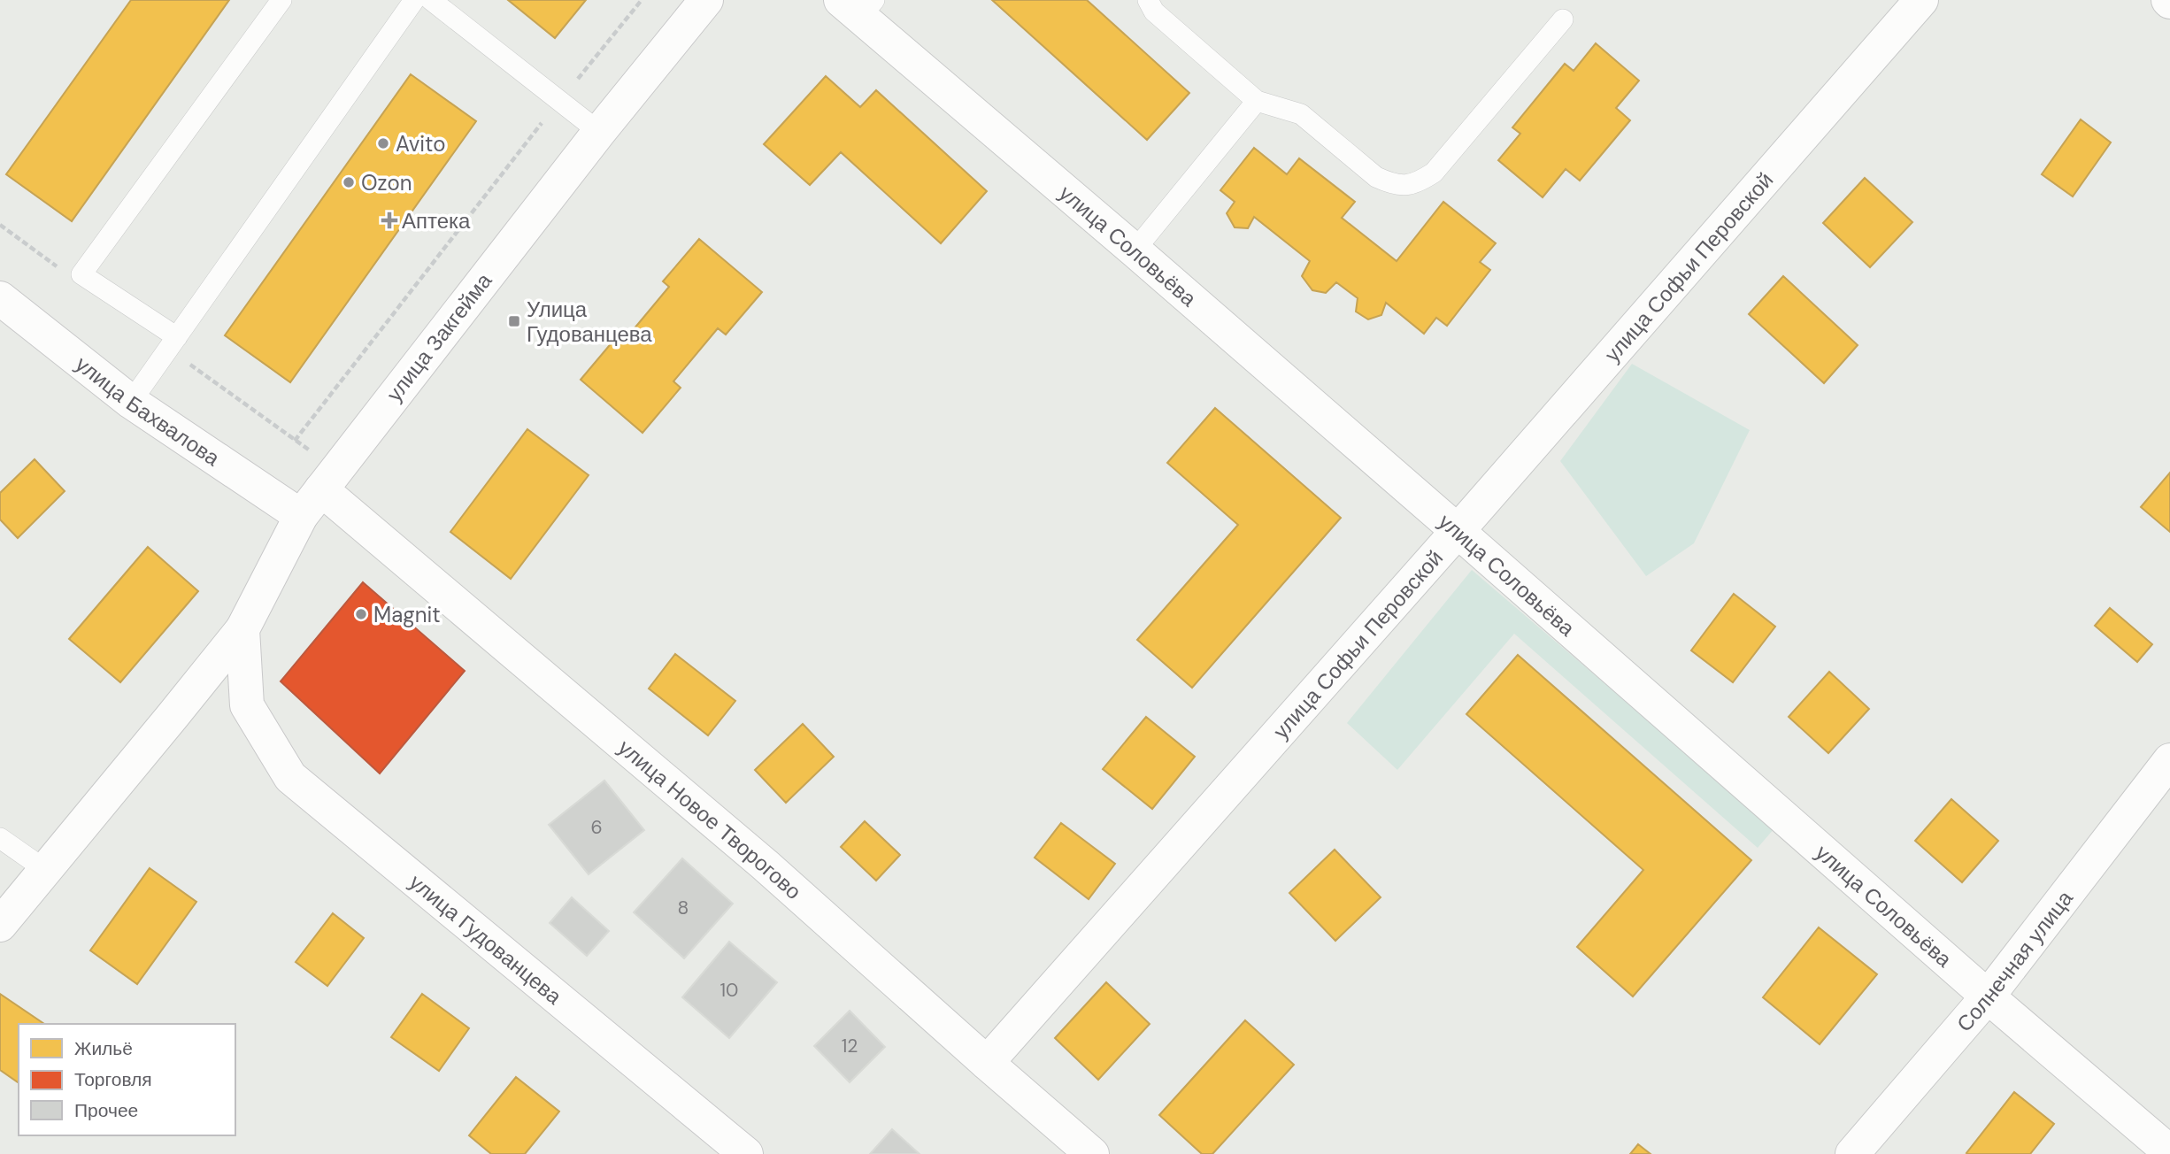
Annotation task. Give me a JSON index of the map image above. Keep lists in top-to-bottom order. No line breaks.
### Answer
{"streets":{"street":["улица Соловьёва","улица Софьи Перовской","улица Закгейма","улица Бахвалова","улица Новое Творогово","улица Гудованцева","Солнечная улица"]},"crossings":[["улица Соловьёва","улица Софьи Перовской"],["улица Соловьёва","Солнечная улица"],["улица Софьи Перовской","улица Новое Творогово"],["улица Закгейма","улица Бахвалова"],["улица Закгейма","улица Новое Творогово"],["улица Закгейма","улица Гудованцева"]],"places":{"other":["Avito","Ozon","Magnit"],"health":["Аптека"],"transit":["Улица Гудованцева"]},"house_numbers":["6","8","10","12"],"legend":["Жильё","Торговля","Прочее"]}
